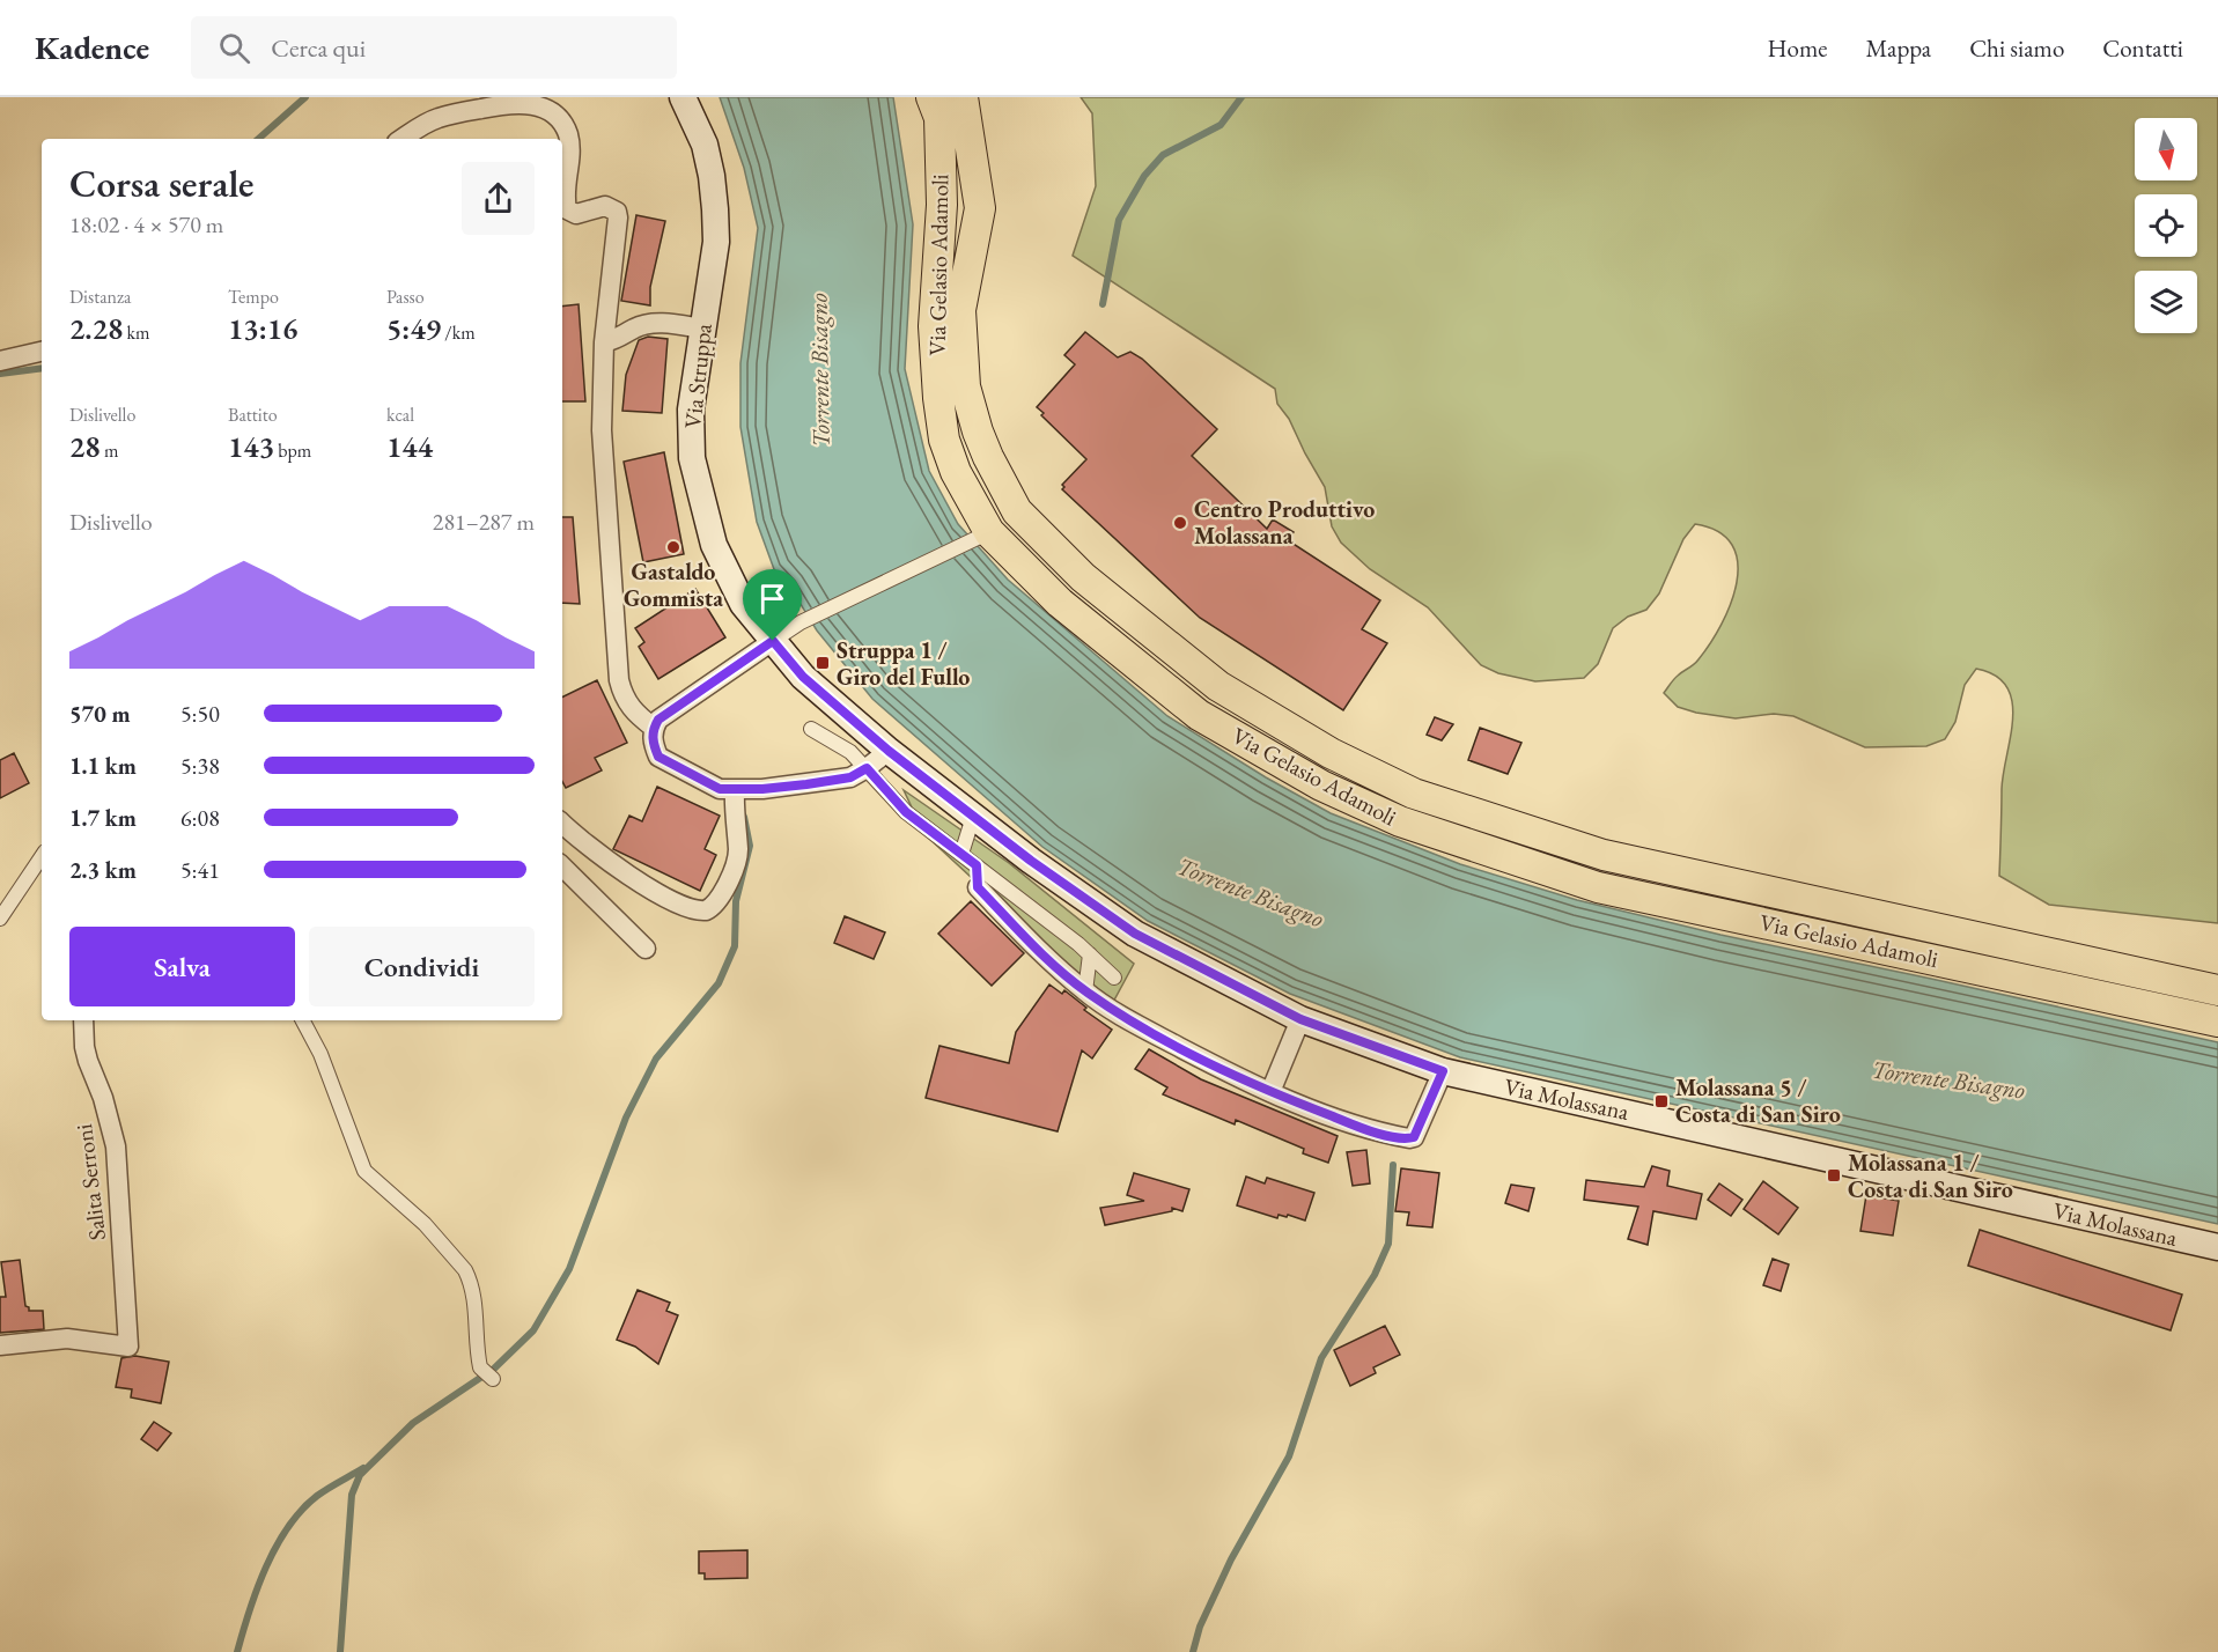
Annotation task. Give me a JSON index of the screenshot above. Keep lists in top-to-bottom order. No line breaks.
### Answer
{"streets":{"main road":["Via Gelasio Adamoli","Via Struppa","Via Molassana"],"street":["Salita Serroni"]},"crossings":[["Via Struppa","Via Molassana"]],"water":["Torrente Bisagno"],"places":{"other":["Centro Produttivo Molassana","Gastaldo Gommista"],"transit":["Struppa 1 / Giro del Fullo","Molassana 5 / Costa di San Siro","Molassana 1 / Costa di San Siro"]},"north":"bottom","page":{"header":"Kadence","search":"Cerca qui","nav":["Home","Mappa","Chi siamo","Contatti"],"heading":["Corsa serale","18:02 · 4 × 570 m"],"stats":[["Distanza","2.28 km"],["Tempo","13:16"],["Passo","5:49 /km"],["Dislivello","28 m"],["Battito","143 bpm"],["kcal","144"]],"chart":["Dislivello","281–287 m"],"list":[{"name":"570 m","note":"5:50"},{"name":"1.1 km","note":"5:38"},{"name":"1.7 km","note":"6:08"},{"name":"2.3 km","note":"5:41"}],"buttons":["Salva","Condividi"]}}
